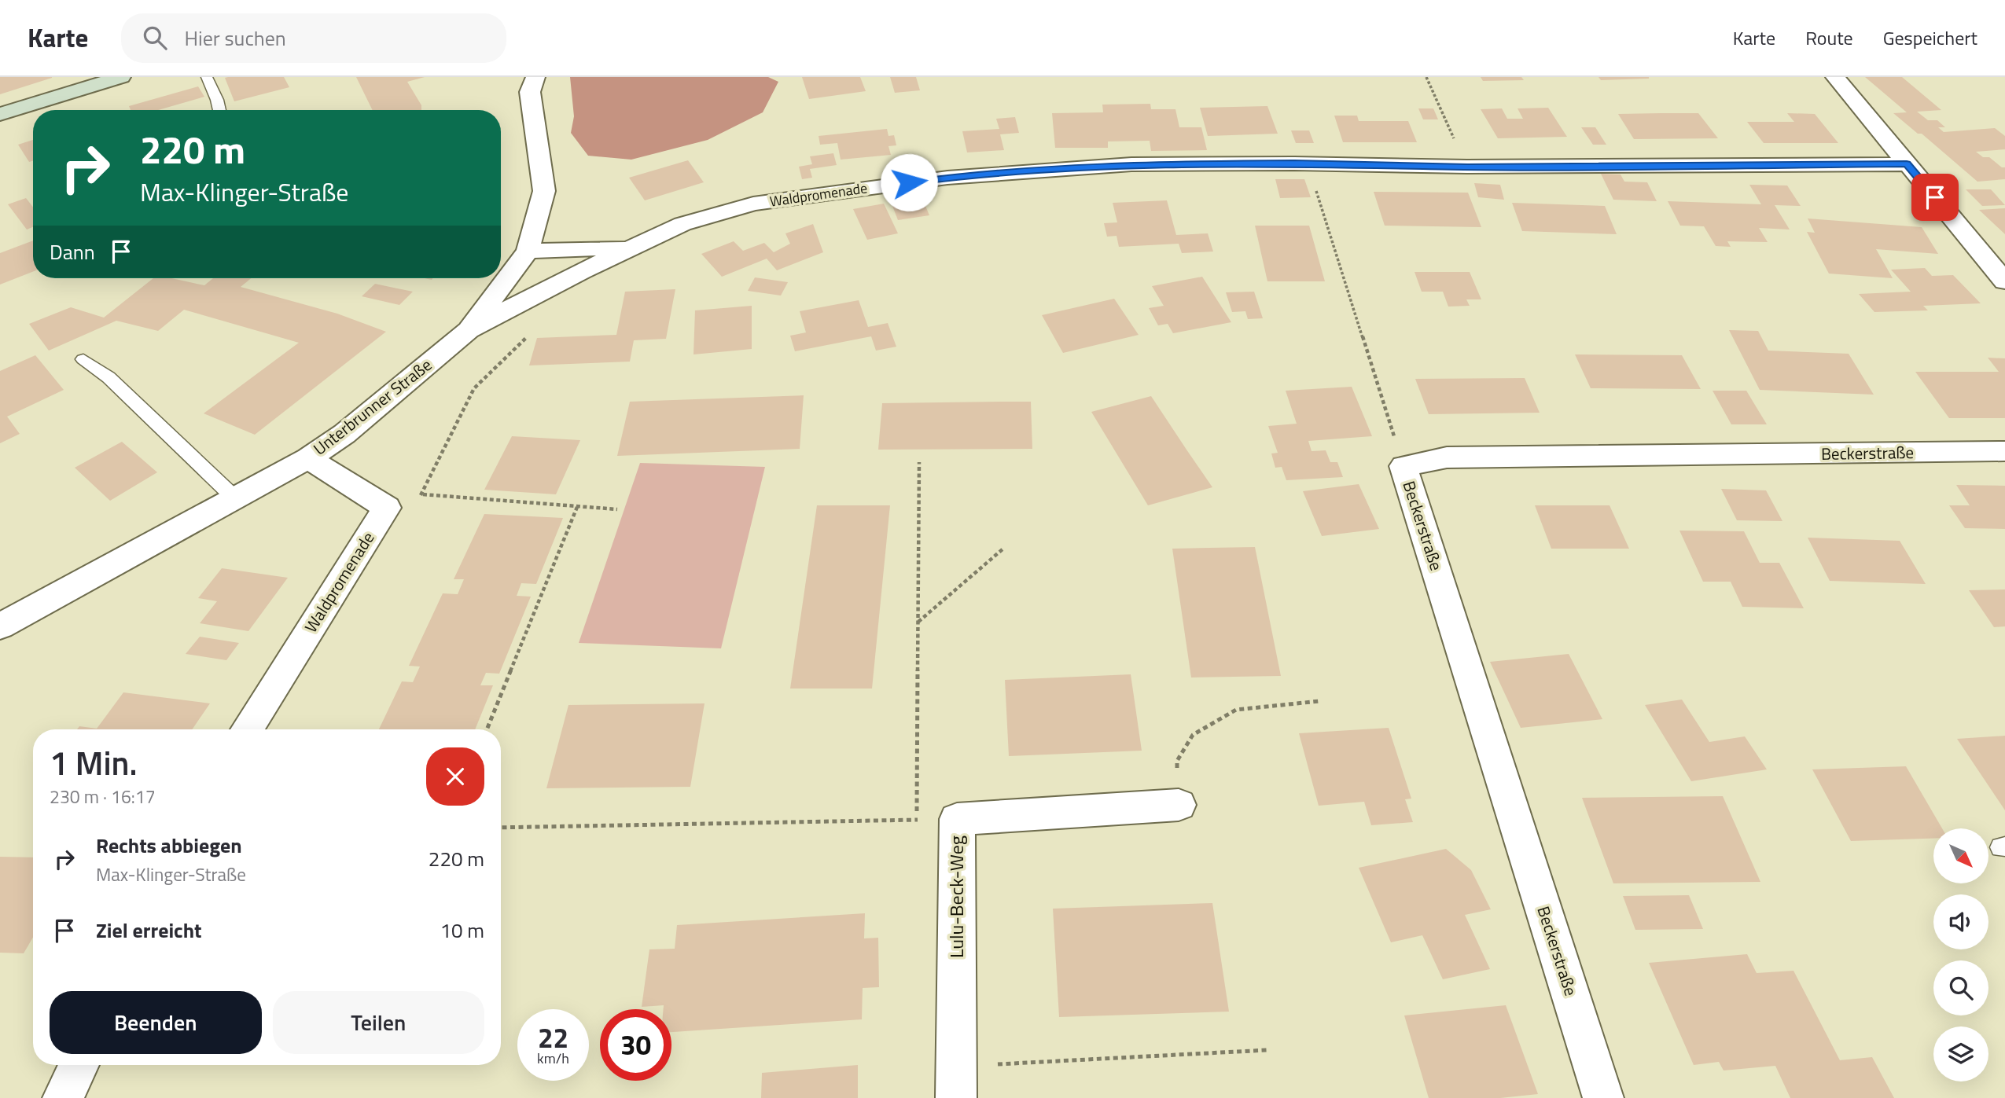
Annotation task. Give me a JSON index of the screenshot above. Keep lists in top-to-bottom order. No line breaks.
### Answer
{"streets":{"street":["Waldpromenade","Unterbrunner Straße","Beckerstraße","Lulu-Beck-Weg"]},"crossings":[["Waldpromenade","Unterbrunner Straße"]],"north":"bottom right","page":{"header":"Karte","search":"Hier suchen","nav":["Karte","Route","Gespeichert"],"turn":["220 m","Max-Klinger-Straße"],"then":"Dann","heading":["1 Min.","230 m · 16:17"],"list":[{"name":"Rechts abbiegen","note":"Max-Klinger-Straße","value":"220 m"},{"name":"Ziel erreicht","value":"10 m"}],"buttons":["Beenden","Teilen"],"speed":"22 km/h","limit":"30"}}
